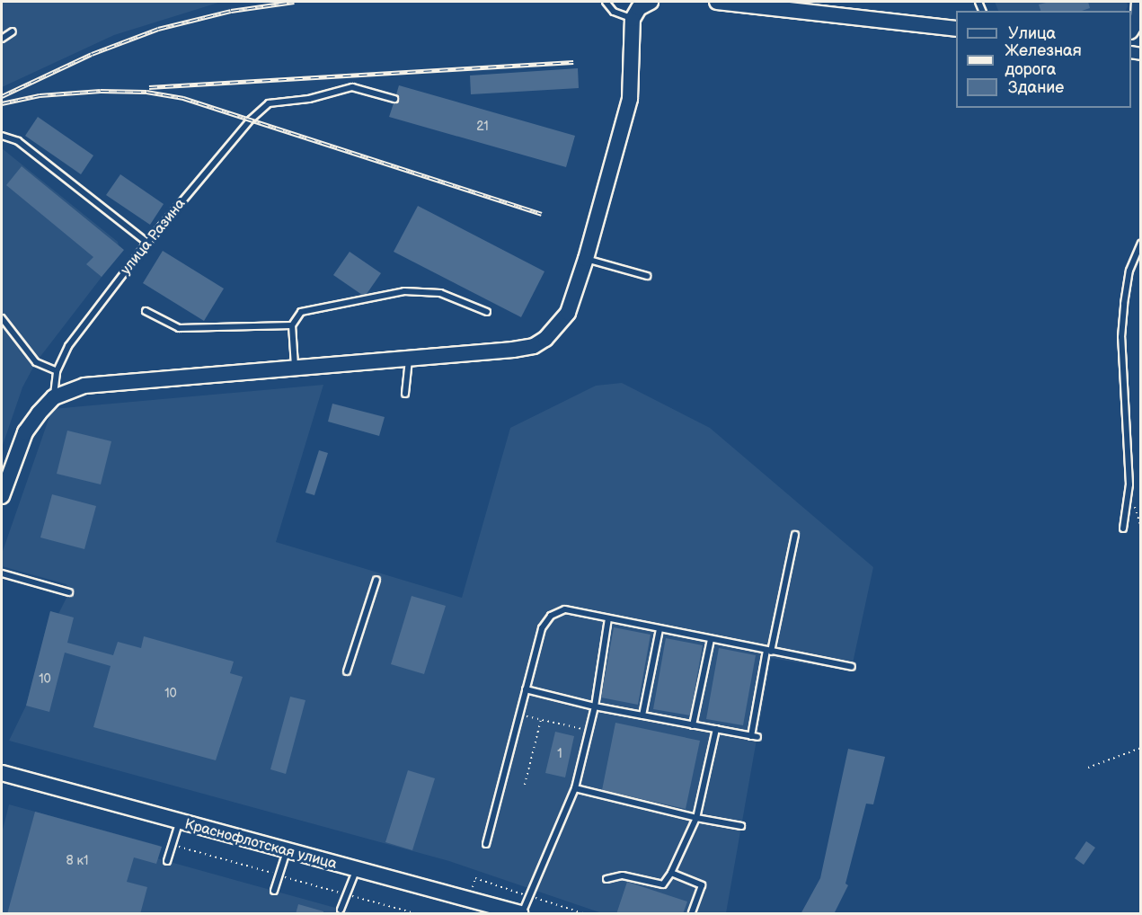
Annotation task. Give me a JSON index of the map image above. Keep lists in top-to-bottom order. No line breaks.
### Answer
{"streets":{"street":["Краснофлотская улица"],"lane":["улица Разина"]},"house_numbers":["21","10","10","1","8 к1"],"legend":["Улица","Железная дорога","Здание"]}
